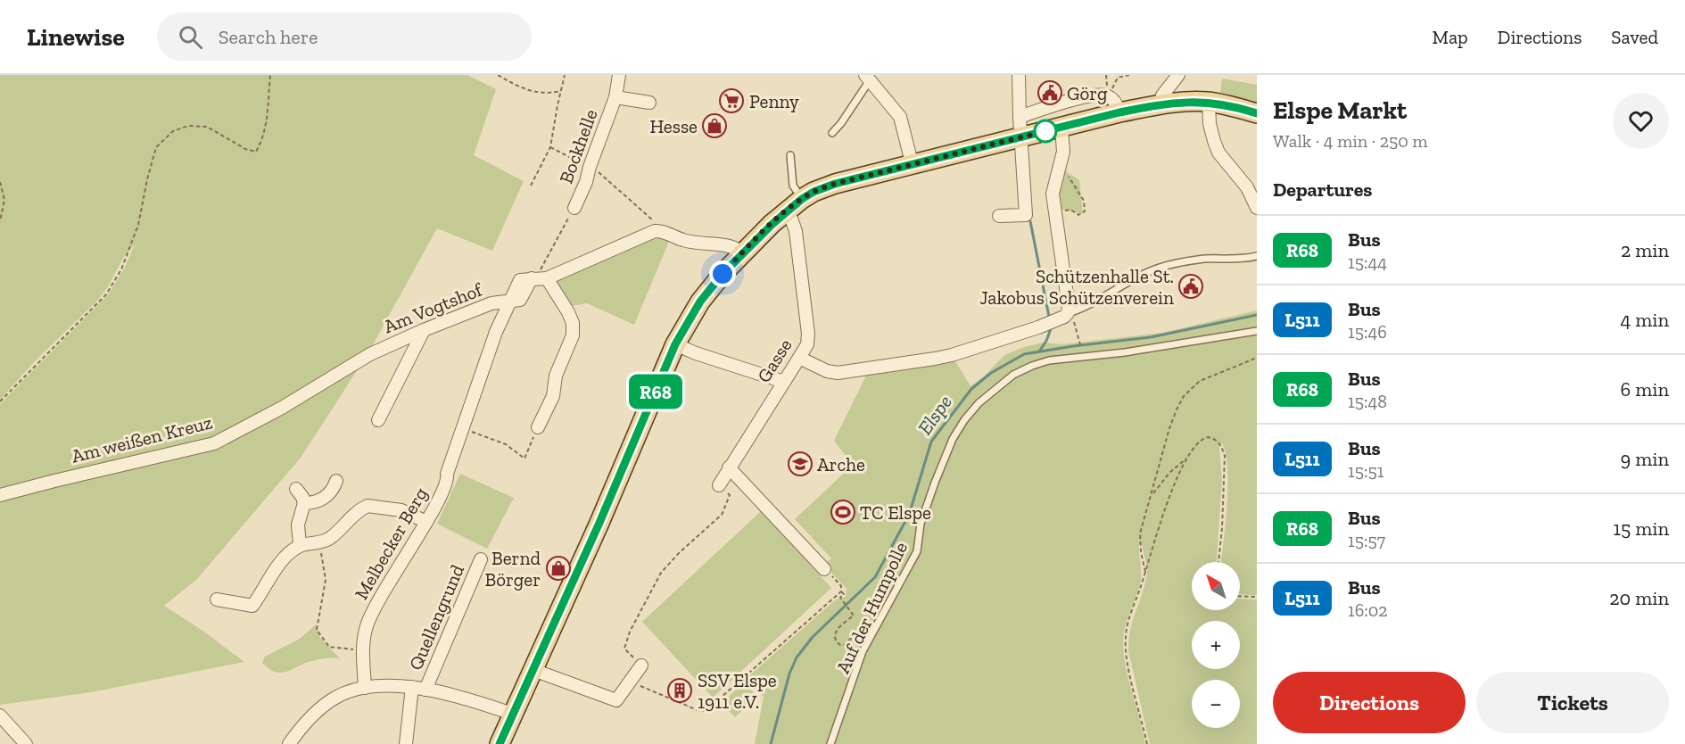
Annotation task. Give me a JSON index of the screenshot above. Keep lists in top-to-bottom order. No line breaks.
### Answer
{"streets":{"street":["Bockhelle","Am Vogtshof","Gasse","Am weißen Kreuz","Melbecker Berg","Quellengrund"],"lane":["Auf der Humpolle"]},"crossings":[["Am Vogtshof","Am weißen Kreuz"],["Am Vogtshof","Melbecker Berg"]],"water":["Elspe"],"places":{"public building":["Görg","Schützenhalle St. Jakobus Schützenverein"],"supermarket":["Penny"],"shop":["Hesse","Bernd Börger"],"school or university":["Arche"],"sports":["TC Elspe"],"building":["SSV Elspe 1911 e.V."]},"lines":["bus line R68"],"north":"top left","page":{"header":"Linewise","search":"Search here","nav":["Map","Directions","Saved"],"on_map":"R68","heading":[["Elspe Markt","Walk · 4 min · 250 m"],"Departures"],"list":[{"mark":"R68","name":"Bus","note":"15:44","value":"2 min"},{"mark":"L511","name":"Bus","note":"15:46","value":"4 min"},{"mark":"R68","name":"Bus","note":"15:48","value":"6 min"},{"mark":"L511","name":"Bus","note":"15:51","value":"9 min"},{"mark":"R68","name":"Bus","note":"15:57","value":"15 min"},{"mark":"L511","name":"Bus","note":"16:02","value":"20 min"}],"map_buttons":["+","−"],"buttons":["Directions","Tickets"]}}
